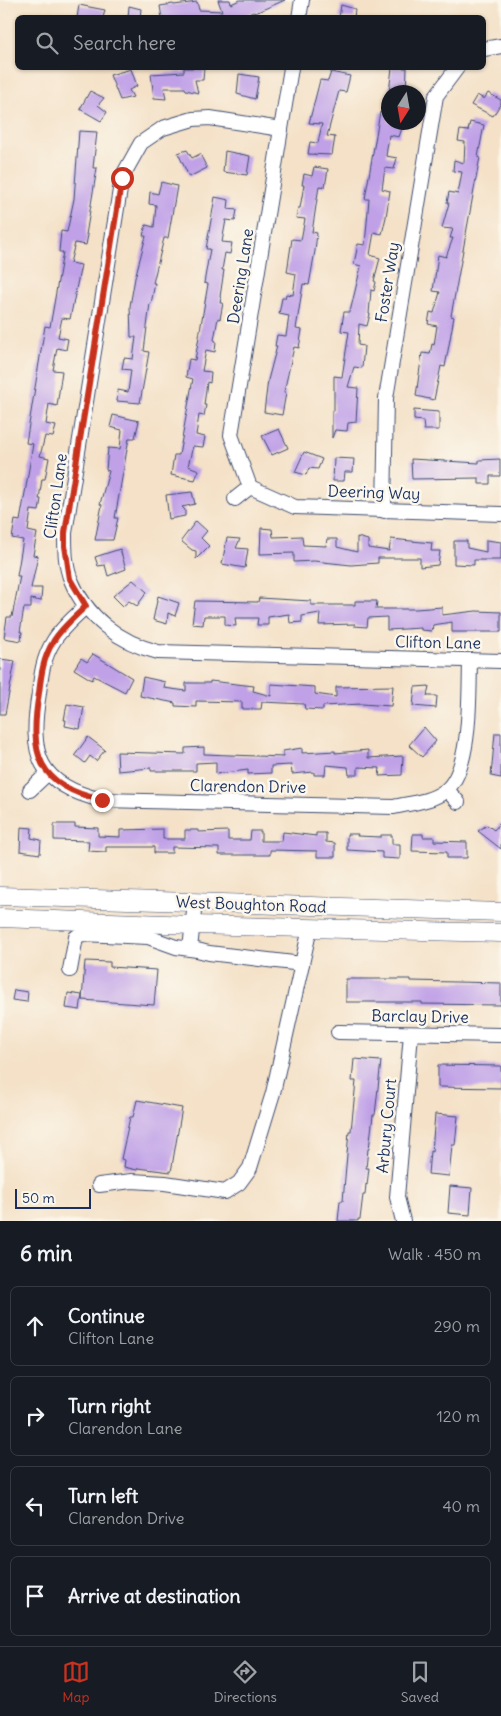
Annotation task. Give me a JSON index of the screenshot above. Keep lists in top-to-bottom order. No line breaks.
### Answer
{"streets":{"main road":["West Boughton Road"],"street":["Deering Lane","Foster Way","Deering Way","Clifton Lane","Clarendon Drive","Barclay Drive","Arbury Court"]},"crossings":[["Deering Lane","Deering Way"],["Deering Lane","Clifton Lane"],["Foster Way","Deering Way"],["Barclay Drive","Arbury Court"]],"scale_bar":"50 m","north":"bottom","page":{"search":"Search here","scale":"50 m","heading":["6 min","Walk · 450 m"],"list":[["Continue","Clifton Lane","290 m"],["Turn right","Clarendon Lane","120 m"],["Turn left","Clarendon Drive","40 m"],"Arrive at destination"],"nav":["Map","Directions","Saved"]}}
